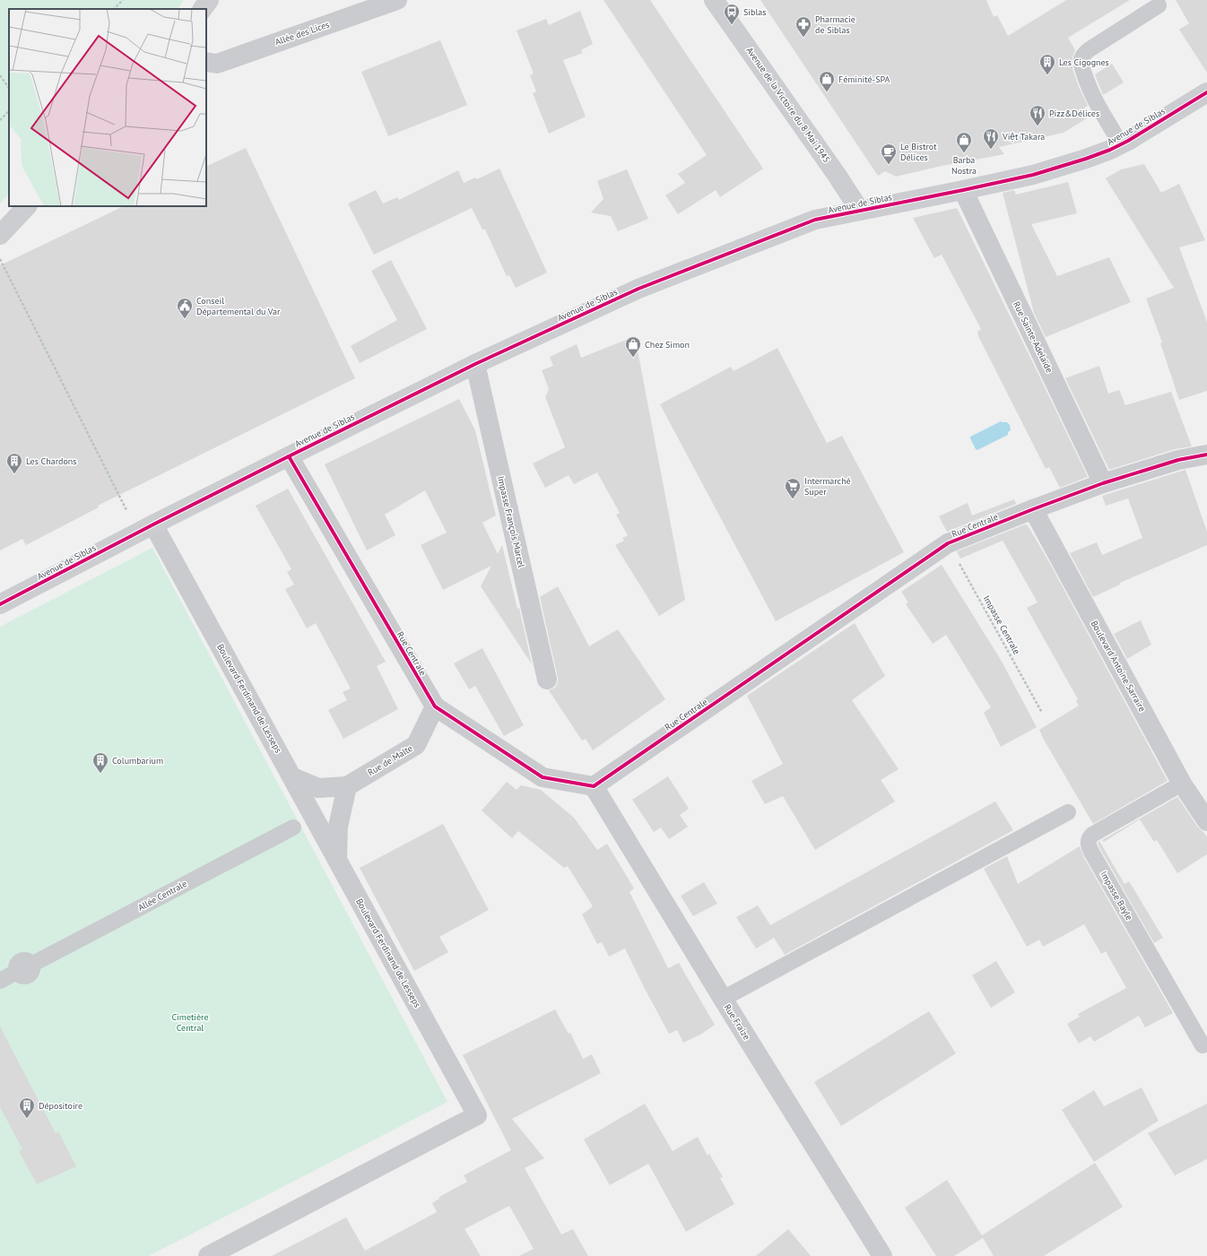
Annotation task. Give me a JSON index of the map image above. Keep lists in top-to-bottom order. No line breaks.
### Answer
{"streets":{"street":["Allée des Lices","Avenue de la Victoire du 8 Mai 1945","Avenue de Siblas","Rue Sainte-Adelaïde","Impasse François Marcel","Rue Centrale","Boulevard Antoine Sarraire","Boulevard Ferdinand de Lesseps","Rue de Malte","Rue Fraize"],"lane":["Allée Centrale","Impasse Bayle"],"path":["Impasse Centrale"]},"crossings":[["Avenue de la Victoire du 8 Mai 1945","Avenue de Siblas"],["Avenue de Siblas","Rue Sainte-Adelaïde"],["Avenue de Siblas","Impasse François Marcel"],["Avenue de Siblas","Rue Centrale"],["Avenue de Siblas","Boulevard Ferdinand de Lesseps"],["Rue Sainte-Adelaïde","Rue Centrale"],["Rue Centrale","Impasse Centrale"],["Rue Centrale","Boulevard Antoine Sarraire"],["Rue Centrale","Rue de Malte"],["Rue Centrale","Rue Fraize"],["Boulevard Antoine Sarraire","Impasse Bayle"],["Boulevard Ferdinand de Lesseps","Rue de Malte"]],"parks":["Cimetière Central"],"places":{"bus stop":["Siblas"],"pharmacy":["Pharmacie de Siblas"],"building":["Les Cigognes","Les Chardons","Columbarium","Dépositoire"],"shop":["Féminité-SPA","Barba Nostra","Chez Simon"],"restaurant":["Pizz&Délices","Việt Takara"],"cafe":["Le Bistrot Délices"],"public building":["Conseil Départemental du Var"],"supermarket":["Intermarché Super"]}}
